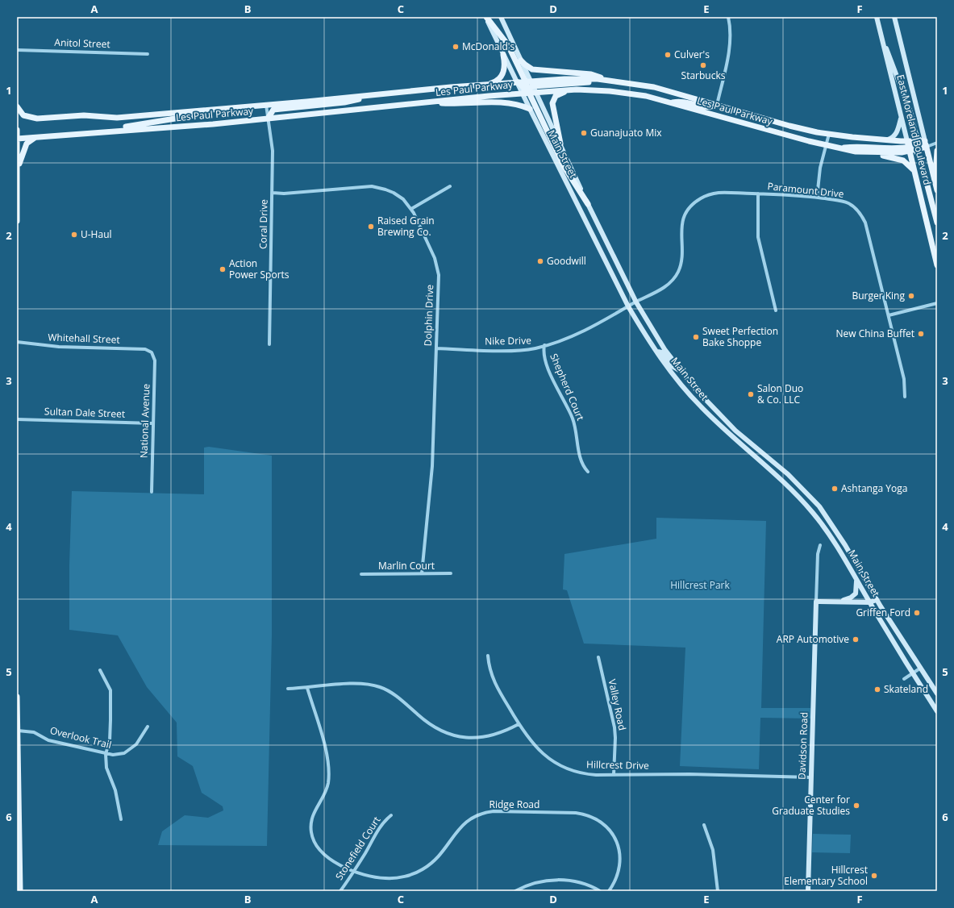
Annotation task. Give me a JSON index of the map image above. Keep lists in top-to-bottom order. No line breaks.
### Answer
{"streets":{"main road":["Les Paul Parkway","East Moreland Boulevard","Main Street","Davidson Road"],"street":["Anitol Street","Paramount Drive","Coral Drive","Dolphin Drive","Whitehall Street","Nike Drive","Shepherd Court","Sultan Dale Street","National Avenue","Marlin Court","Valley Road","Overlook Trail","Hillcrest Drive","Ridge Road","Stonefield Court"]},"crossings":[["Les Paul Parkway","East Moreland Boulevard"],["Les Paul Parkway","Main Street"],["Les Paul Parkway","Coral Drive"],["Main Street","Paramount Drive"],["Main Street","Nike Drive"],["Paramount Drive","Nike Drive"],["Coral Drive","Dolphin Drive"],["Dolphin Drive","Nike Drive"],["Dolphin Drive","Marlin Court"],["Whitehall Street","National Avenue"],["Nike Drive","Shepherd Court"],["Sultan Dale Street","National Avenue"],["Valley Road","Hillcrest Drive"],["Davidson Road","Hillcrest Drive"],["Ridge Road","Stonefield Court"]],"parks":["Hillcrest Park"],"places":["McDonald's","Culver's","Starbucks","Guanajuato Mix","Raised Grain Brewing Co.","U-Haul","Goodwill","Action Power Sports","Burger King","New China Buffet","Sweet Perfection Bake Shoppe","Salon Duo & Co. LLC","Ashtanga Yoga","Griffen Ford","ARP Automotive","Skateland","Center for Graduate Studies","Hillcrest Elementary School"],"grid":{"columns":["A","B","C","D","E","F"],"rows":["1","2","3","4","5","6"]}}
